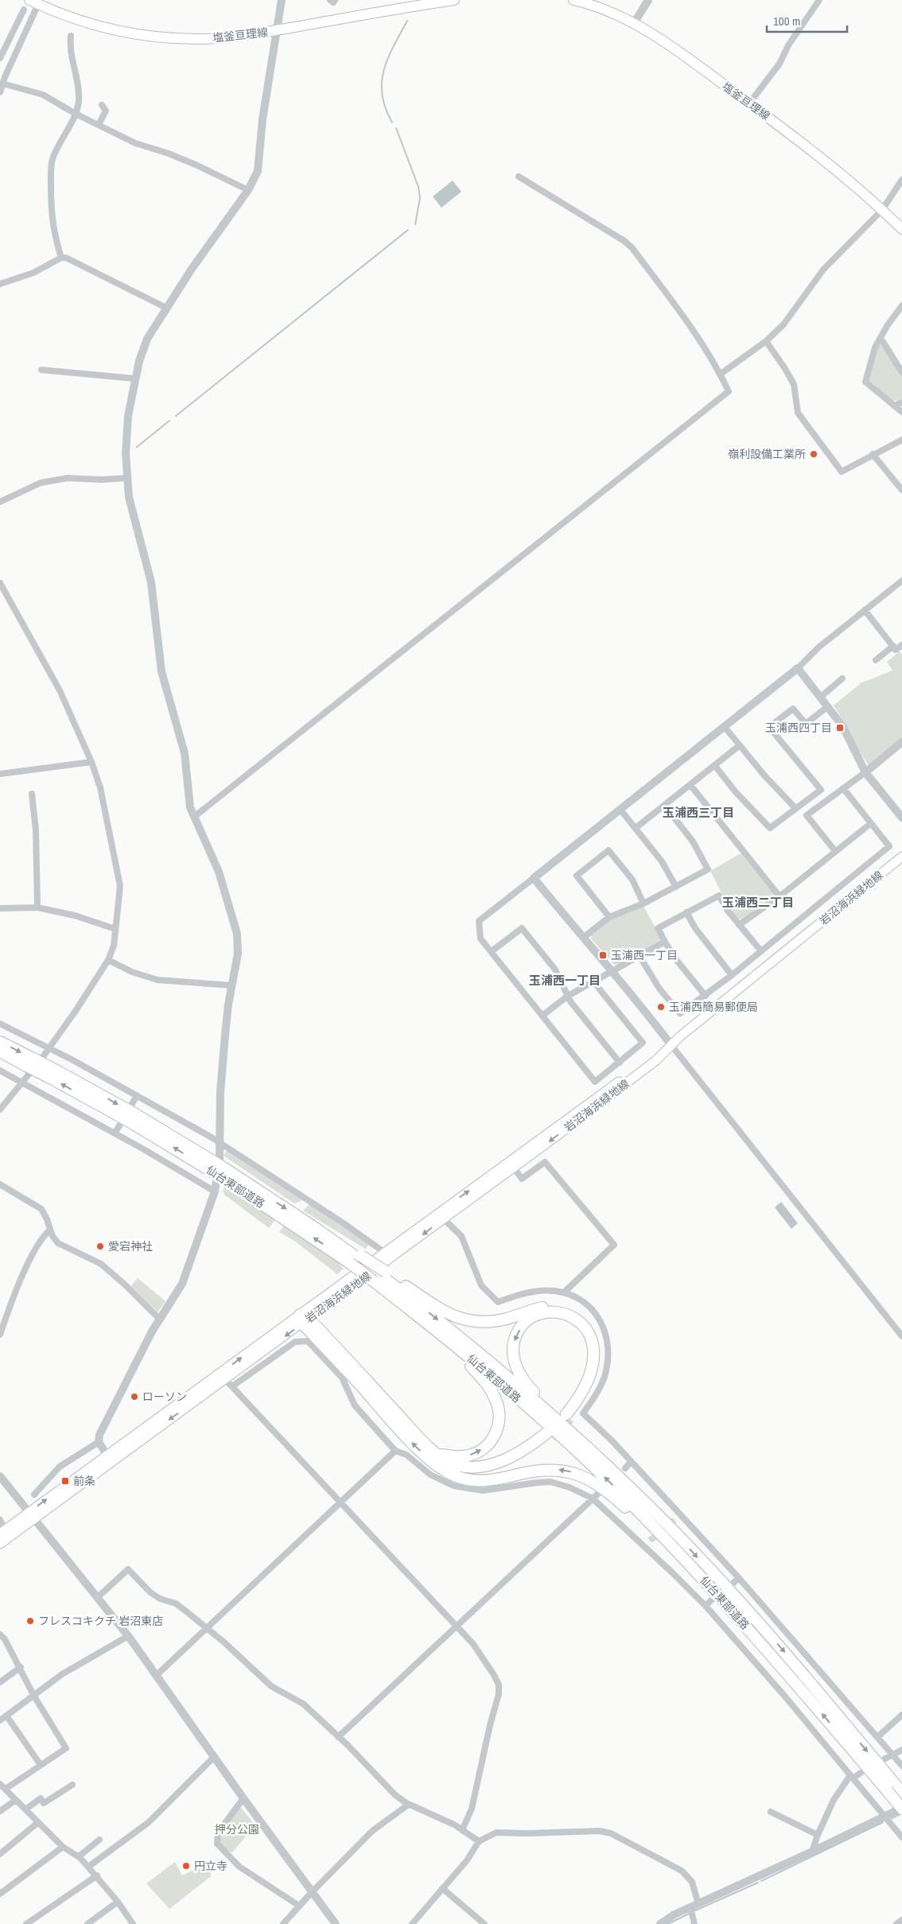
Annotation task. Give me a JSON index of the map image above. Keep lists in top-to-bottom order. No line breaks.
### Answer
{"streets":{"highway":["仙台東部道路"],"main road":["塩釜亘理線","岩沼海浜緑地線"]},"districts":["玉浦西三丁目","玉浦西二丁目","玉浦西一丁目"],"parks":["押分公園"],"places":{"other":["嶺利設備工業所","玉浦西簡易郵便局","愛宕神社","ローソン","フレスコキクチ 岩沼東店","円立寺"],"transit":["玉浦西四丁目","玉浦西一丁目","前条"]},"scale_bar":"100 m"}
